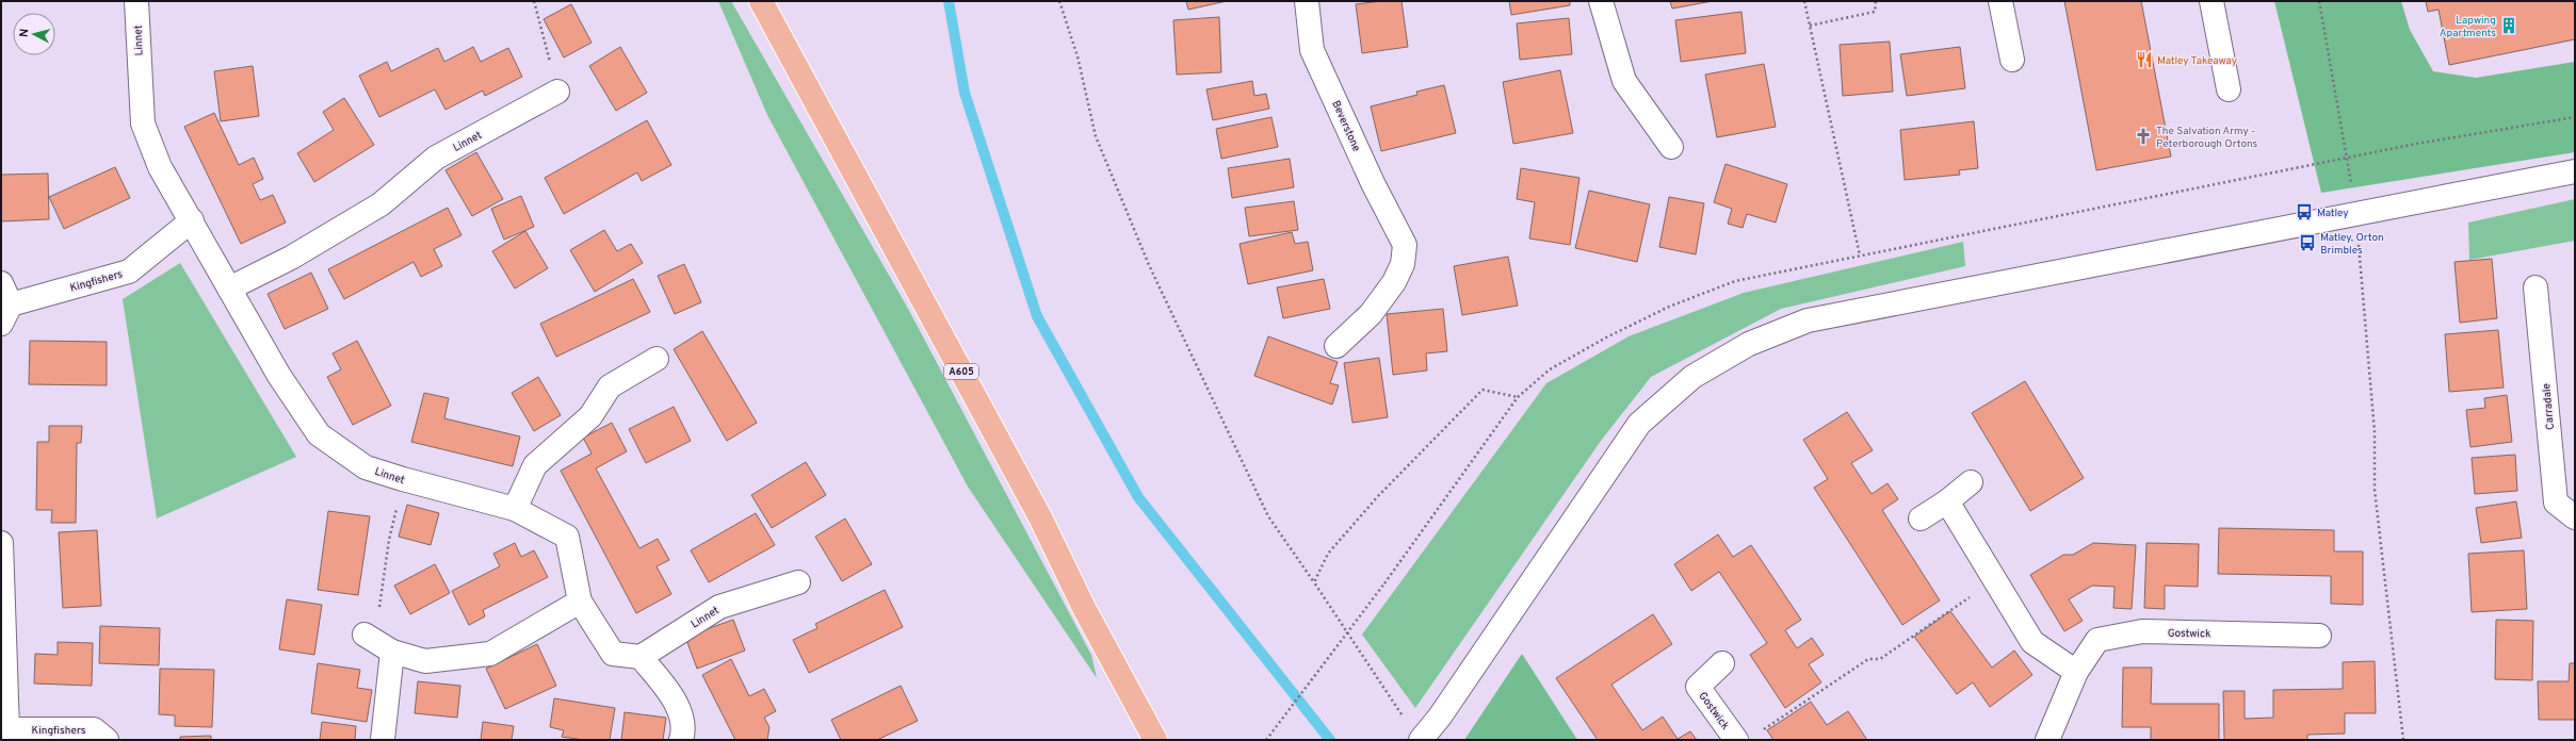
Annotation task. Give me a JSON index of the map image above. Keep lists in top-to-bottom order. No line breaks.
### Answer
{"streets":{"main road":["A605"],"street":["Linnet","Beverstone","Kingfishers","Carradale","Gostwick"]},"crossings":[["Linnet","Kingfishers"]],"places":{"building":["Lapwing Apartments"],"restaurant":["Matley Takeaway"],"church":["The Salvation Army - Peterborough Ortons"],"bus stop":["Matley","Matley, Orton Brimbles"]},"north":"left"}
